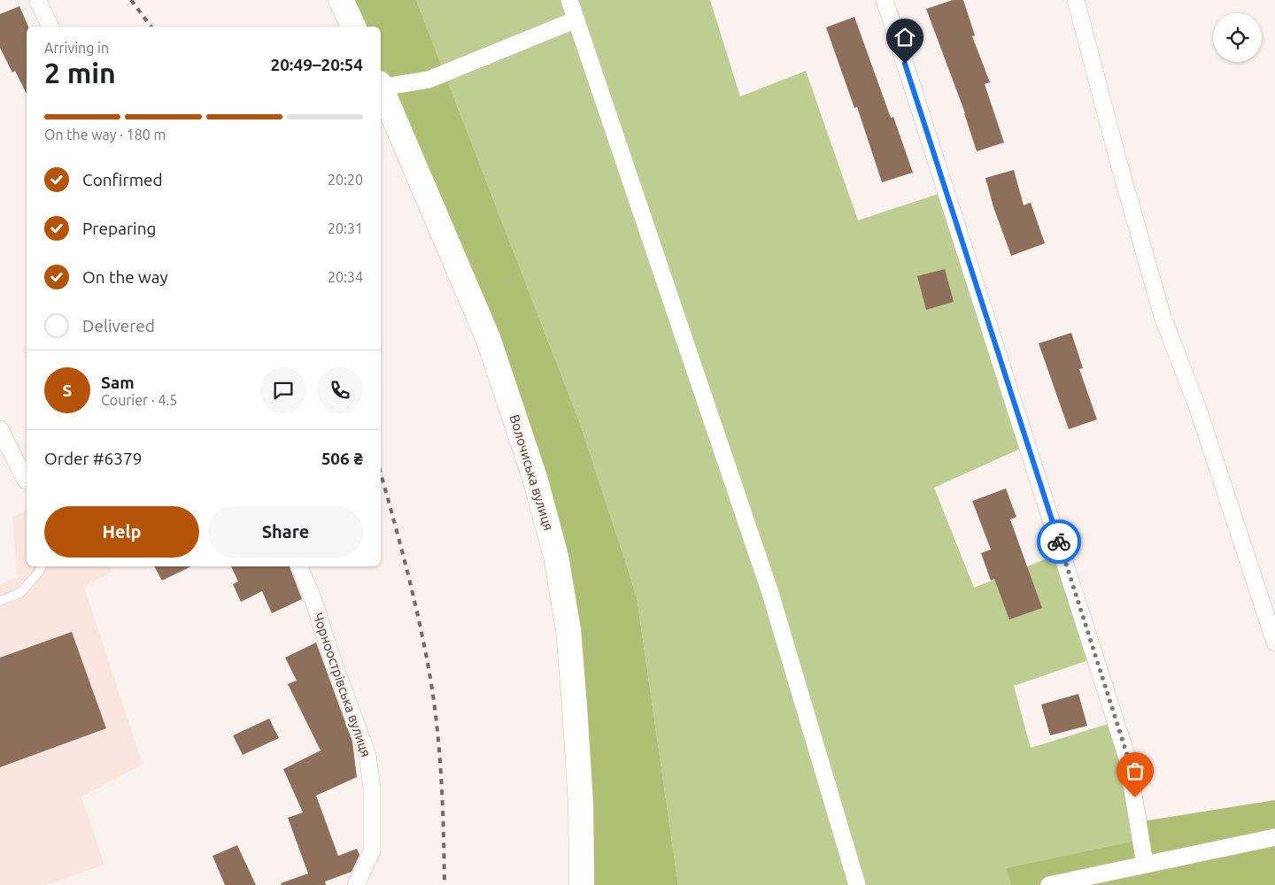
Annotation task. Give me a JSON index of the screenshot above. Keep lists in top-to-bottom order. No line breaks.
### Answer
{"streets":{"main road":["Волочиська вулиця"],"street":["Чорноострівська вулиця"]},"page":{"heading":["2 min","Arriving in","20:49–20:54"],"panel":["Sam","Courier · 4.5","Order #6379","506 ₴"],"bar":"On the way · 180 m","list":[["Confirmed","20:20"],["Preparing","20:31"],["On the way","20:34"],"Delivered"],"round":"S","buttons":["Help","Share"]}}
